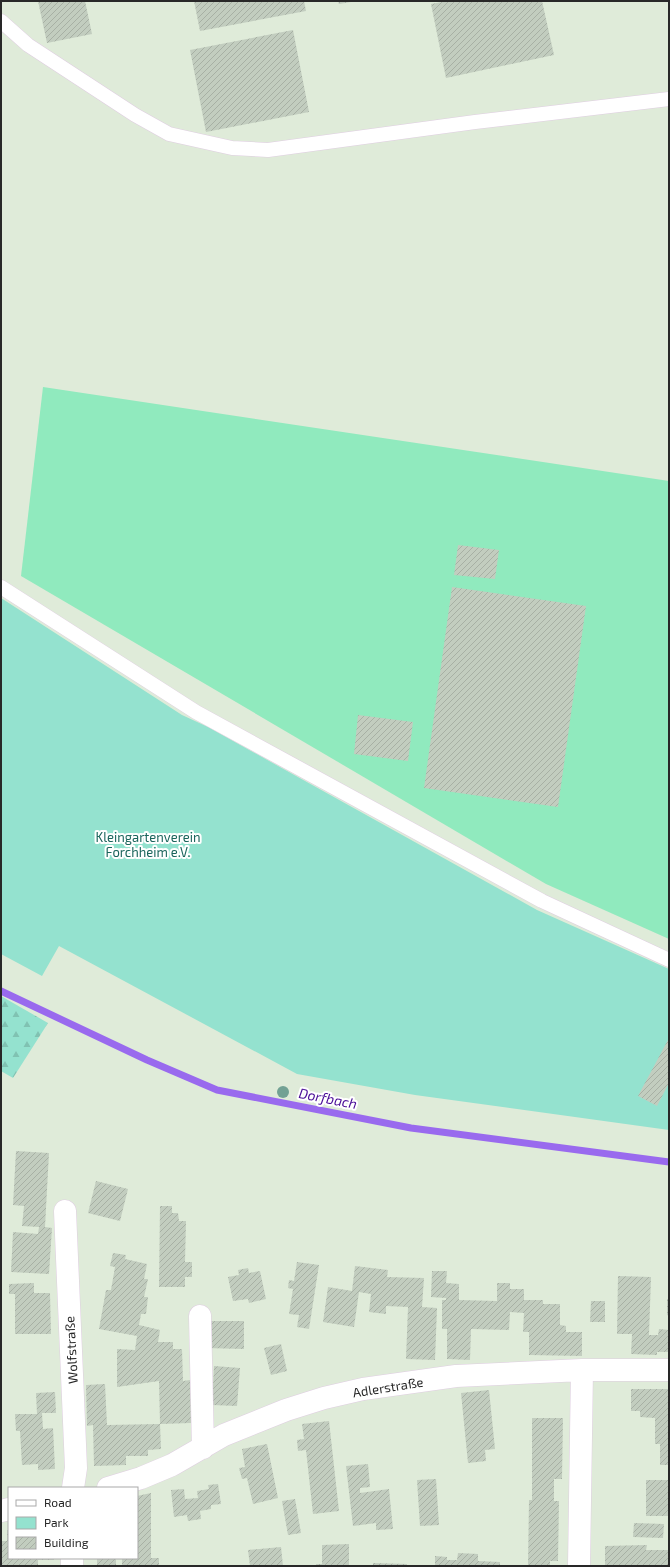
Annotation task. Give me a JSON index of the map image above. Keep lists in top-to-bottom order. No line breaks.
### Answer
{"streets":{"street":["Wolfstraße","Adlerstraße"]},"water":["Dorfbach"],"parks":["Kleingartenverein Forchheim e.V."],"legend":["Road","Park","Building"]}
